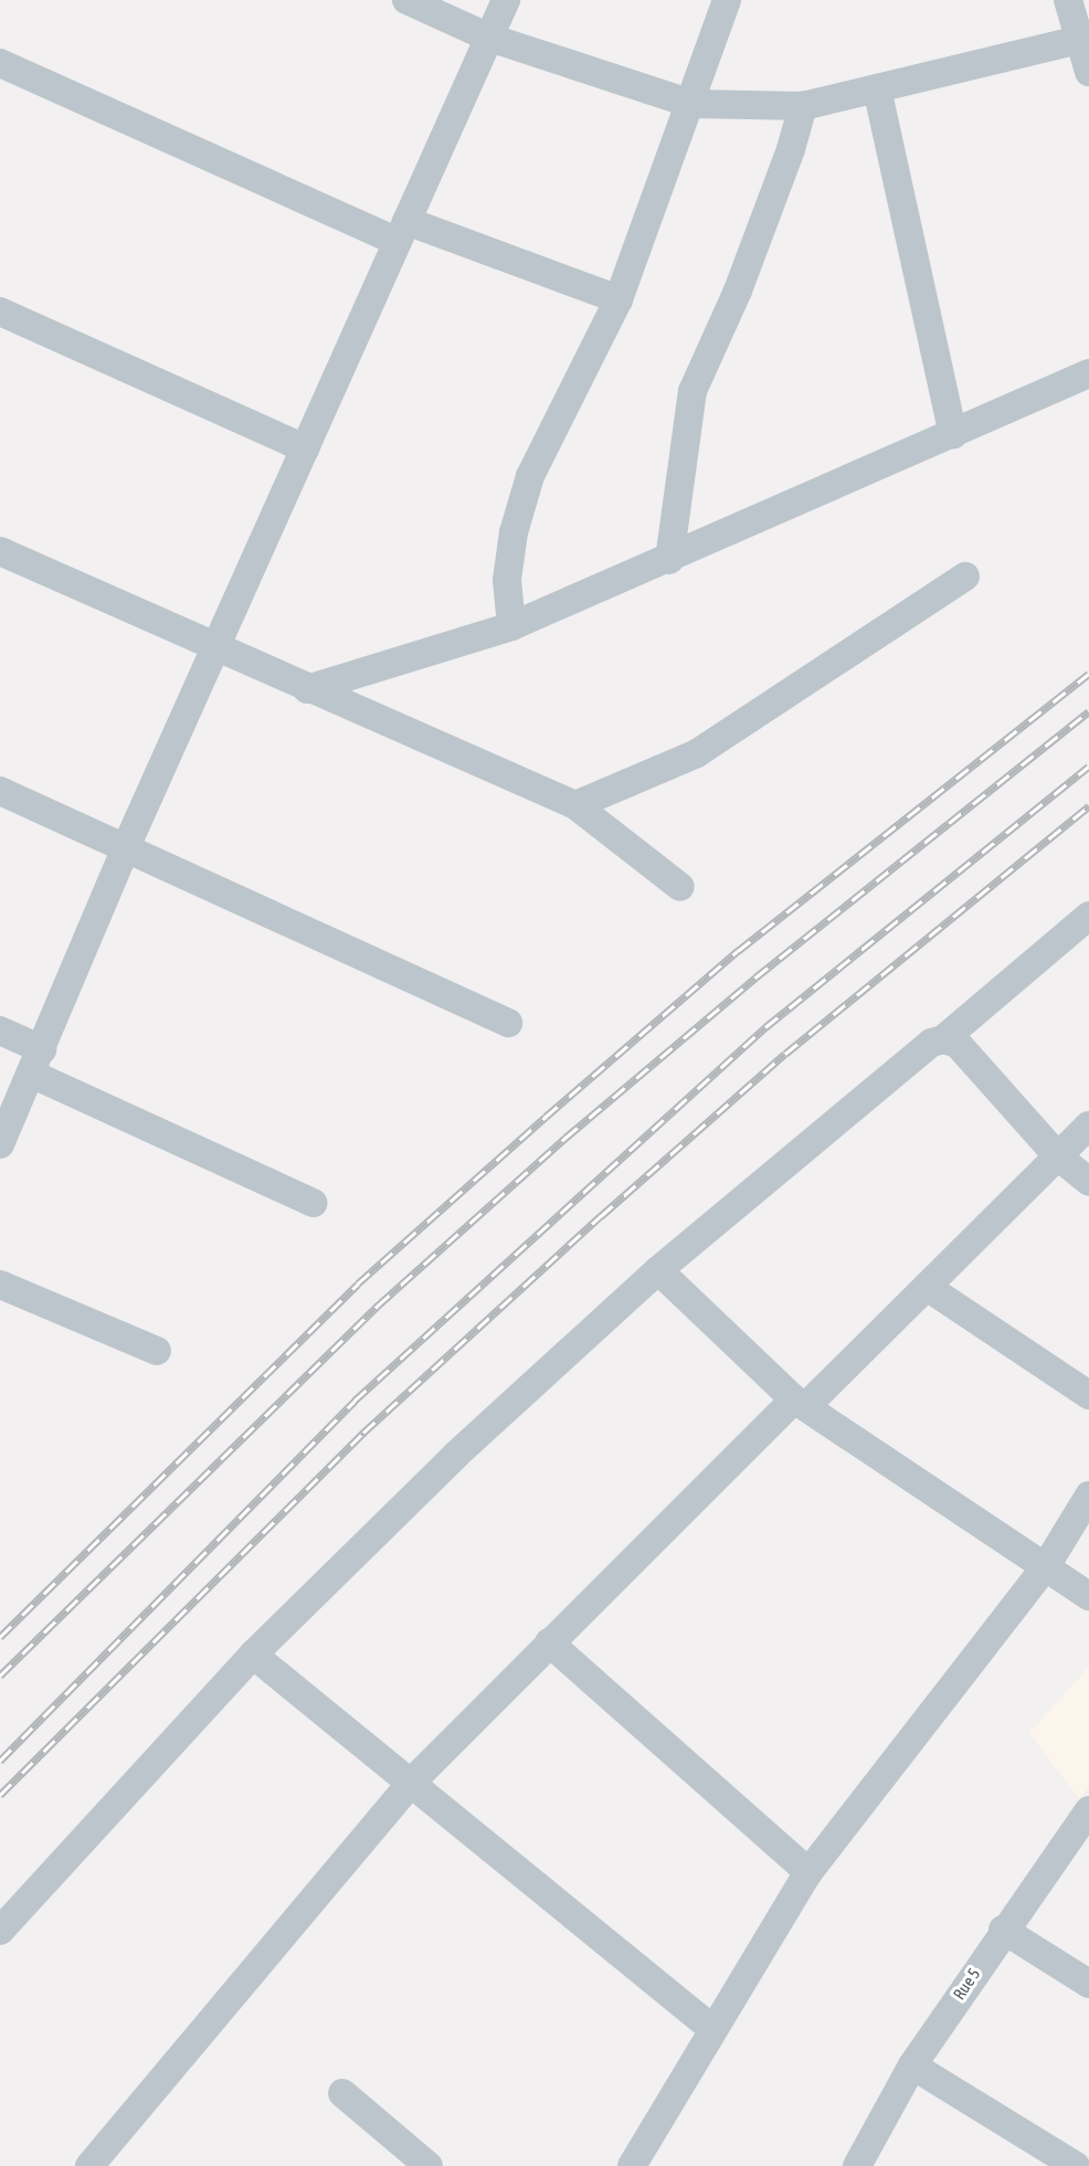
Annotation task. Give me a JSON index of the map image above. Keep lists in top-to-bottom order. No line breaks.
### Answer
{"streets":{"street":["Rue 5"]}}
